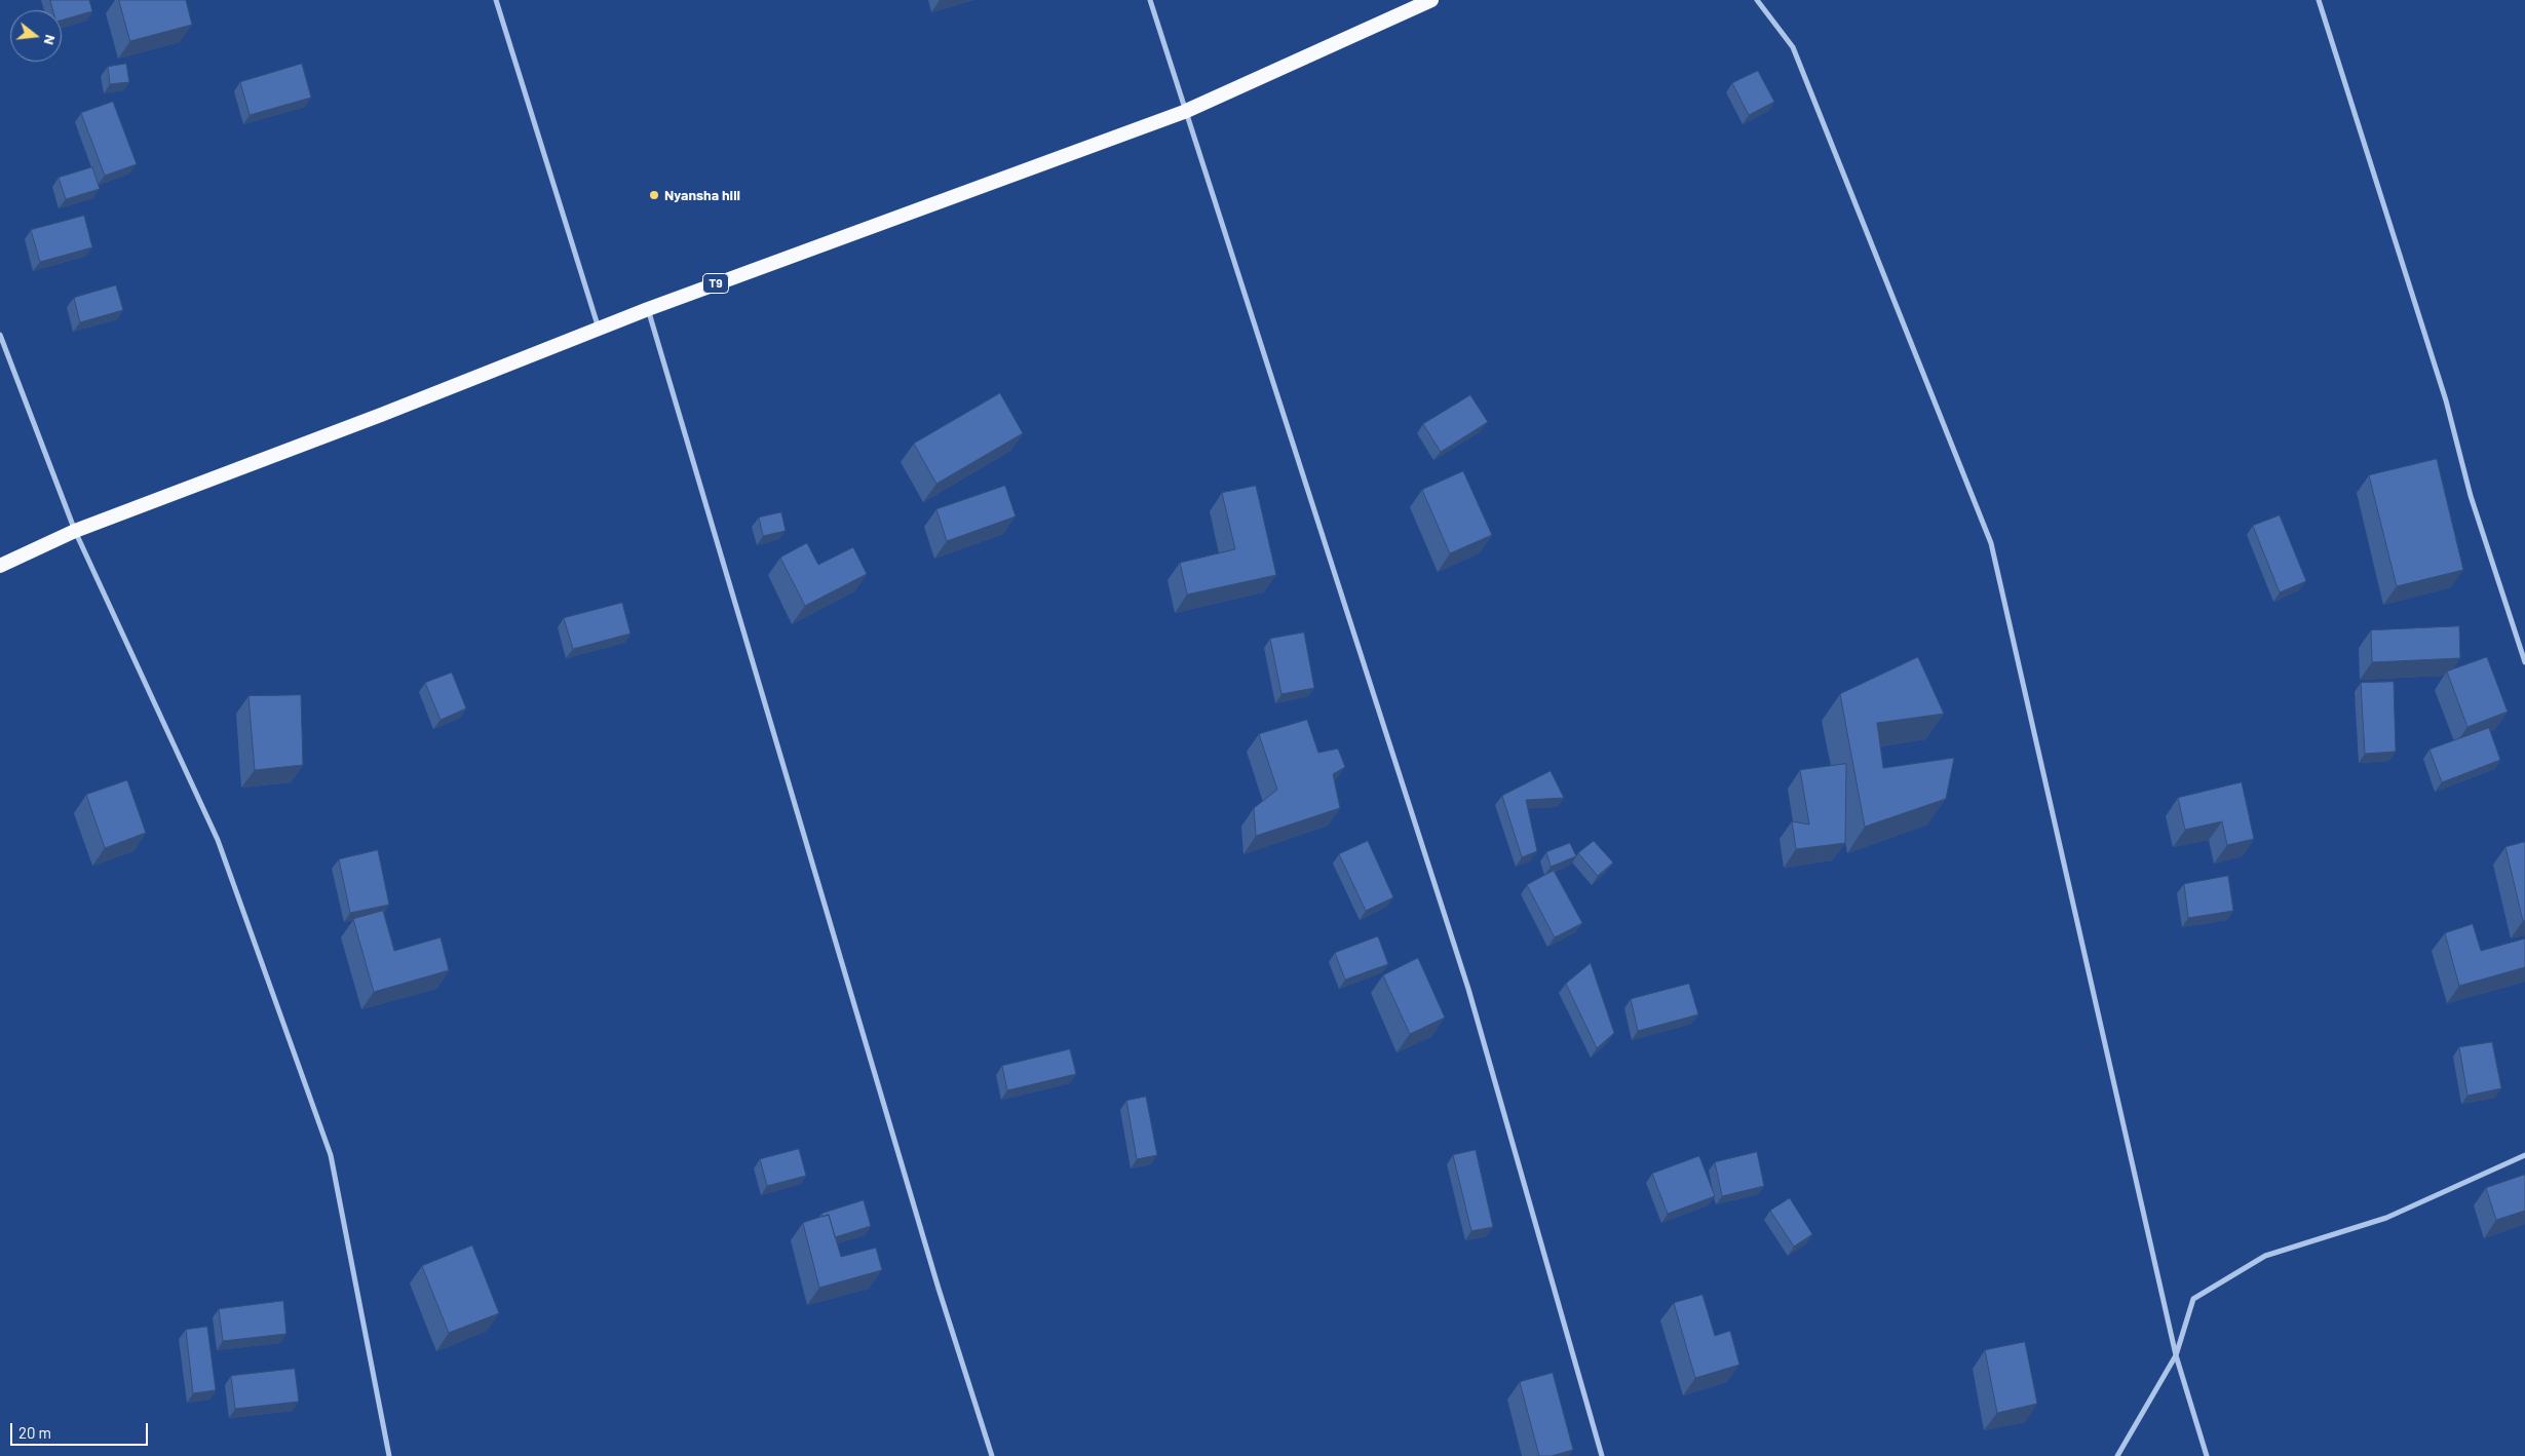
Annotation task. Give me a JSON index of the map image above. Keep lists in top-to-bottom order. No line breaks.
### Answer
{"streets":{"highway":["T9"]},"places":["Nyansha hill"],"scale_bar":"20 m","north":"right"}
